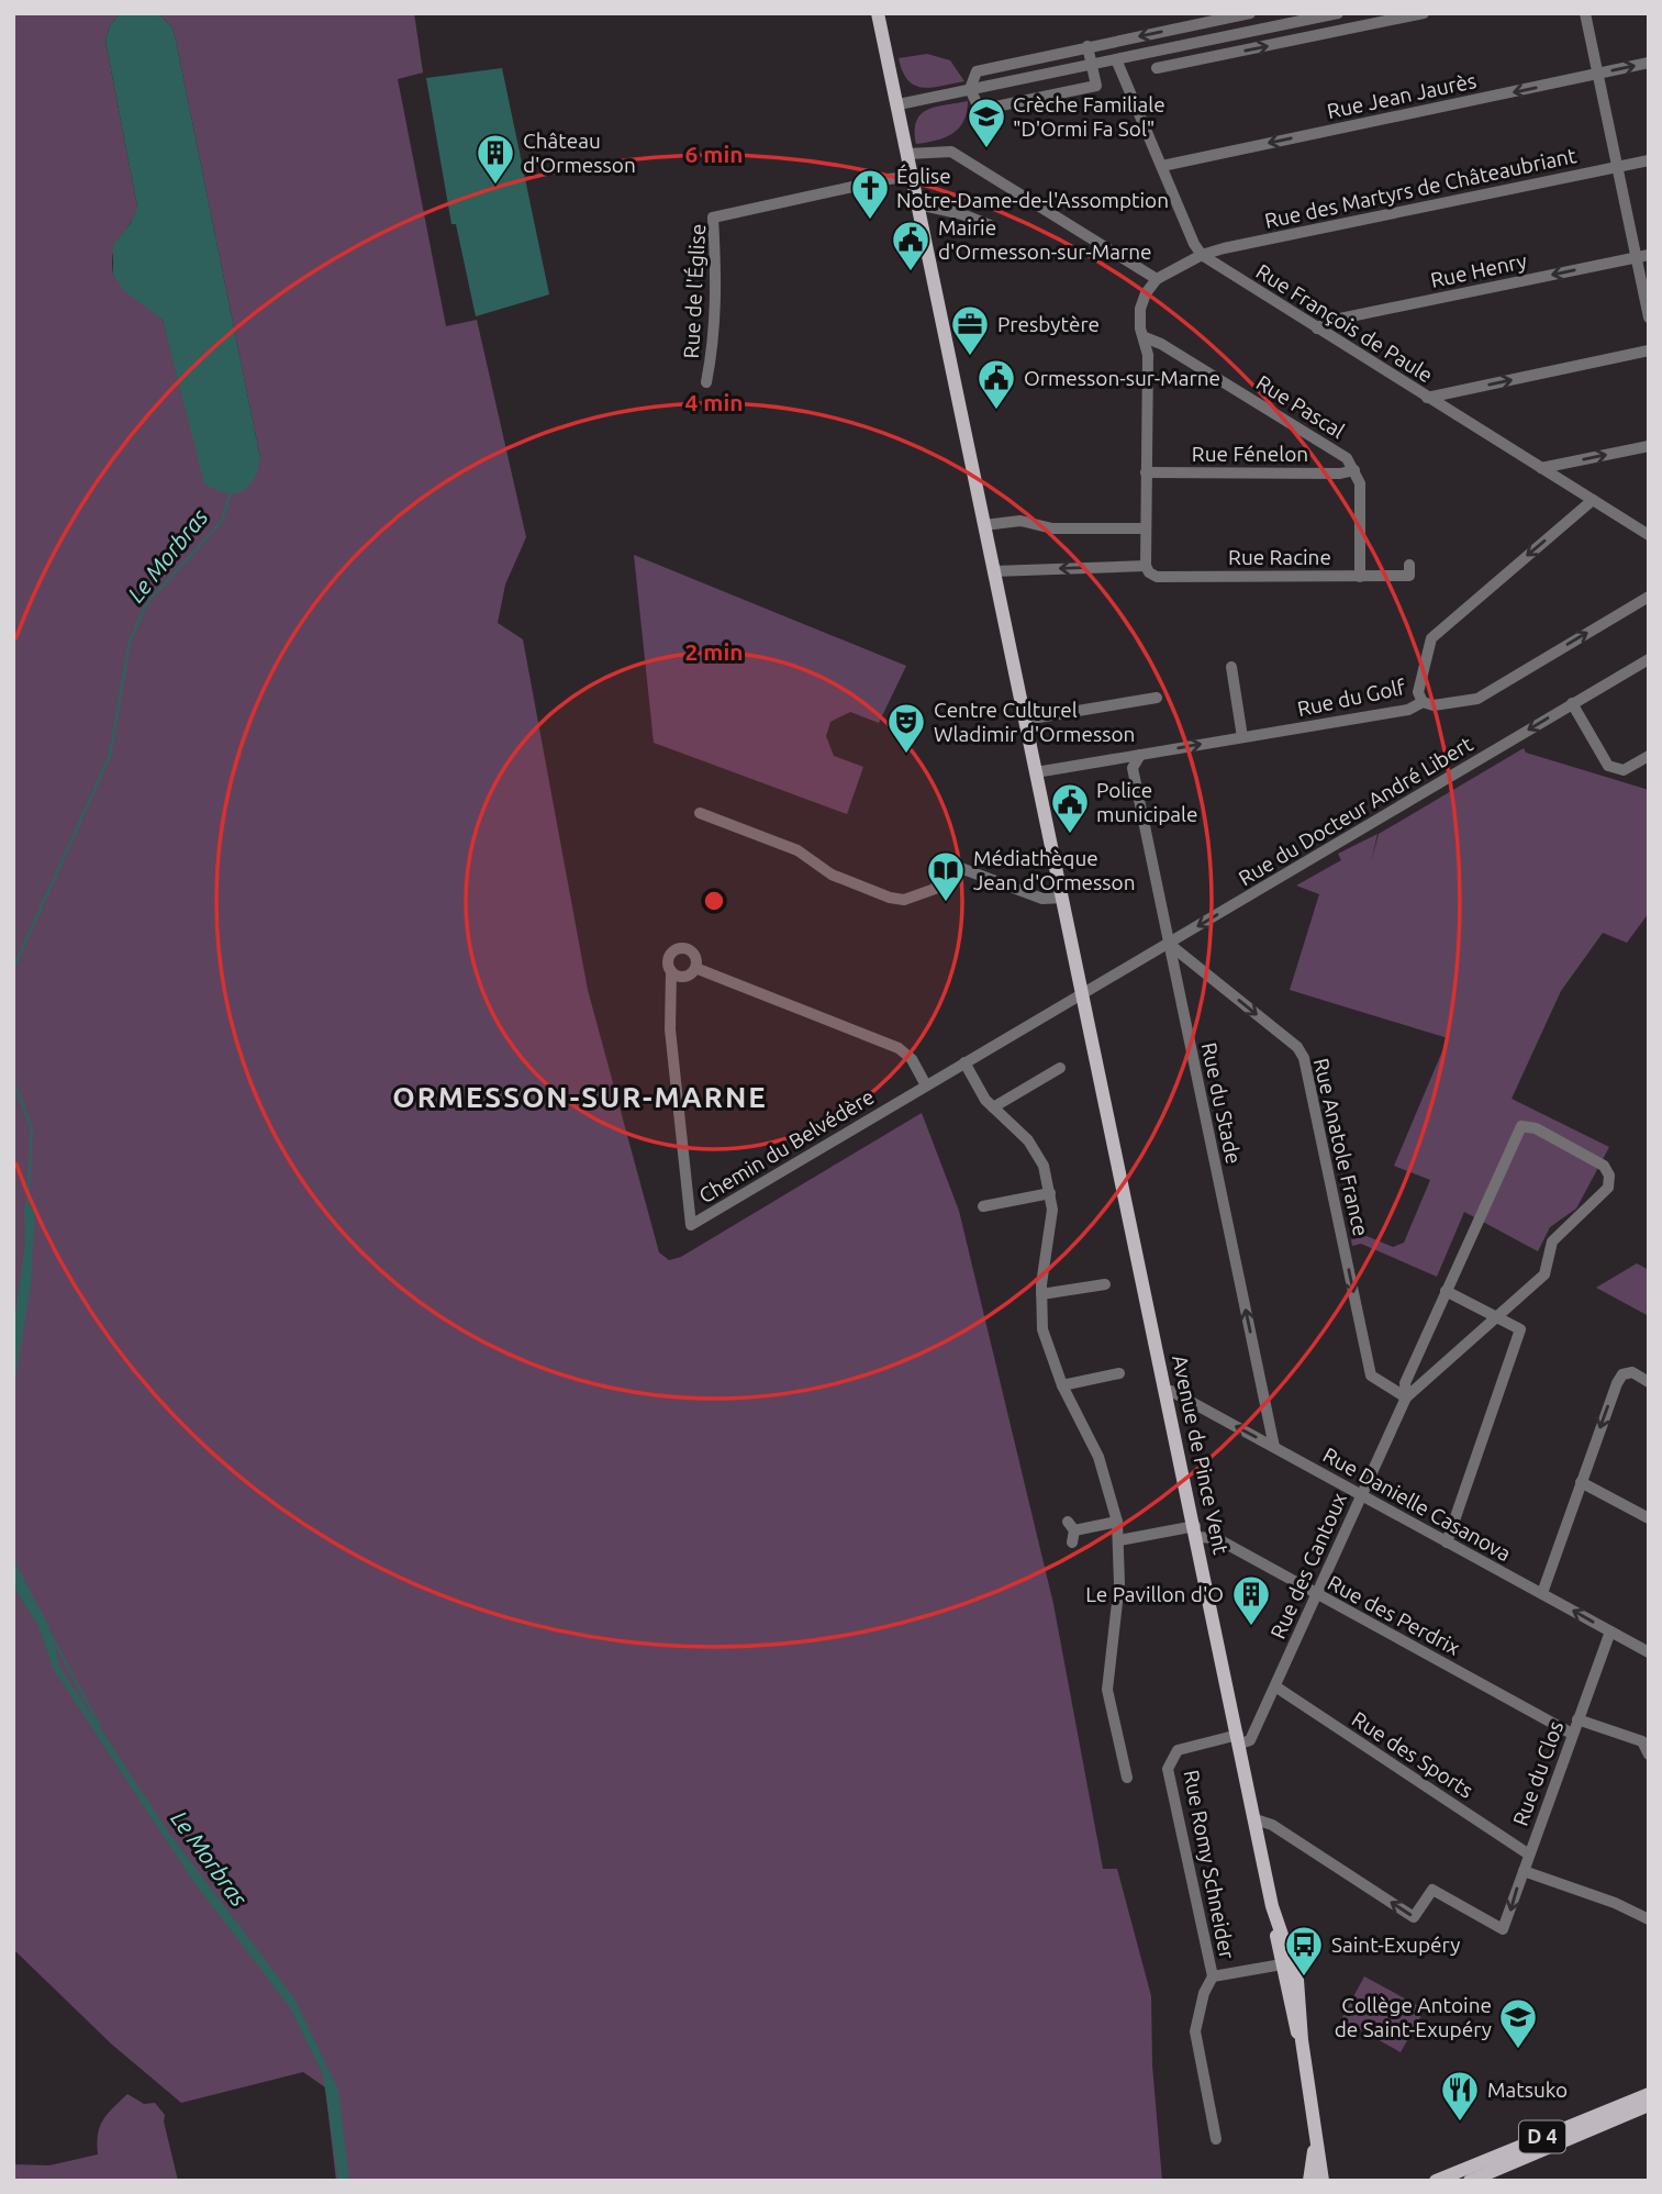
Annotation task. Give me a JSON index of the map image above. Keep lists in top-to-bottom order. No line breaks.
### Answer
{"streets":{"main road":["Avenue de Pince Vent","D 4"],"street":["Rue Jean Jaurès","Rue des Martyrs de Châteaubriant","Rue Henry","Rue de l'Église","Rue François de Paule","Rue Pascal","Rue Fénelon","Rue Racine","Rue du Golf","Rue du Docteur André Libert","Rue du Stade","Chemin du Belvédère","Rue Anatole France","Rue Danielle Casanova","Rue des Cantoux","Rue des Perdrix","Rue des Sports","Rue du Clos","Rue Romy Schneider"]},"crossings":[["Rue des Martyrs de Châteaubriant","Rue François de Paule"],["Rue Henry","Rue François de Paule"],["Rue de l'Église","Avenue de Pince Vent"],["Rue Pascal","Rue Fénelon"],["Rue Racine","Avenue de Pince Vent"],["Rue du Golf","Avenue de Pince Vent"],["Rue du Docteur André Libert","Rue du Stade"],["Rue du Docteur André Libert","Chemin du Belvédère"],["Rue du Docteur André Libert","Rue Anatole France"],["Rue du Docteur André Libert","Avenue de Pince Vent"],["Rue du Stade","Rue Anatole France"],["Rue du Stade","Rue Danielle Casanova"],["Chemin du Belvédère","Avenue de Pince Vent"],["Rue Anatole France","Rue des Cantoux"],["Avenue de Pince Vent","Rue Danielle Casanova"],["Avenue de Pince Vent","Rue des Cantoux"],["Avenue de Pince Vent","Rue des Perdrix"],["Avenue de Pince Vent","Rue du Clos"],["Avenue de Pince Vent","Rue Romy Schneider"],["Rue Danielle Casanova","Rue des Cantoux"],["Rue Danielle Casanova","Rue du Clos"],["Rue des Cantoux","Rue des Perdrix"],["Rue des Cantoux","Rue des Sports"],["Rue des Cantoux","Rue Romy Schneider"],["Rue des Perdrix","Rue du Clos"],["Rue des Sports","Rue du Clos"]],"one_way":["Rue du Golf","Rue du Docteur André Libert","Rue du Stade","Rue Anatole France","Rue Danielle Casanova"],"districts":["ORMESSON-SUR-MARNE"],"water":["Le Morbras"],"places":{"school or university":["Crèche Familiale \"D'Ormi Fa Sol\"","Collège Antoine de Saint-Exupéry"],"building":["Château d'Ormesson","Le Pavillon d'O"],"church":["Église Notre-Dame-de-l'Assomption"],"public building":["Mairie d'Ormesson-sur-Marne","Ormesson-sur-Marne","Police municipale"],"office":["Presbytère"],"theatre":["Centre Culturel Wladimir d'Ormesson"],"library":["Médiathèque Jean d'Ormesson"],"bus stop":["Saint-Exupéry"],"restaurant":["Matsuko"]},"rings":["6 min","4 min","2 min"]}
